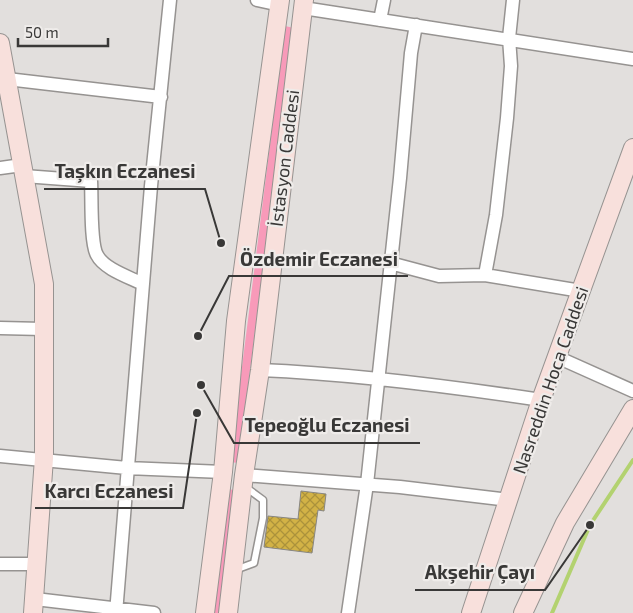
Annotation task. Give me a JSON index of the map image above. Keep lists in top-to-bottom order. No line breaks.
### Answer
{"streets":{"street":["İstasyon Caddesi","Nasreddin Hoca Caddesi"]},"places":["Taşkın Eczanesi","Özdemir Eczanesi","Tepeoğlu Eczanesi","Karcı Eczanesi","Akşehir Çayı"],"scale_bar":"50 m"}
